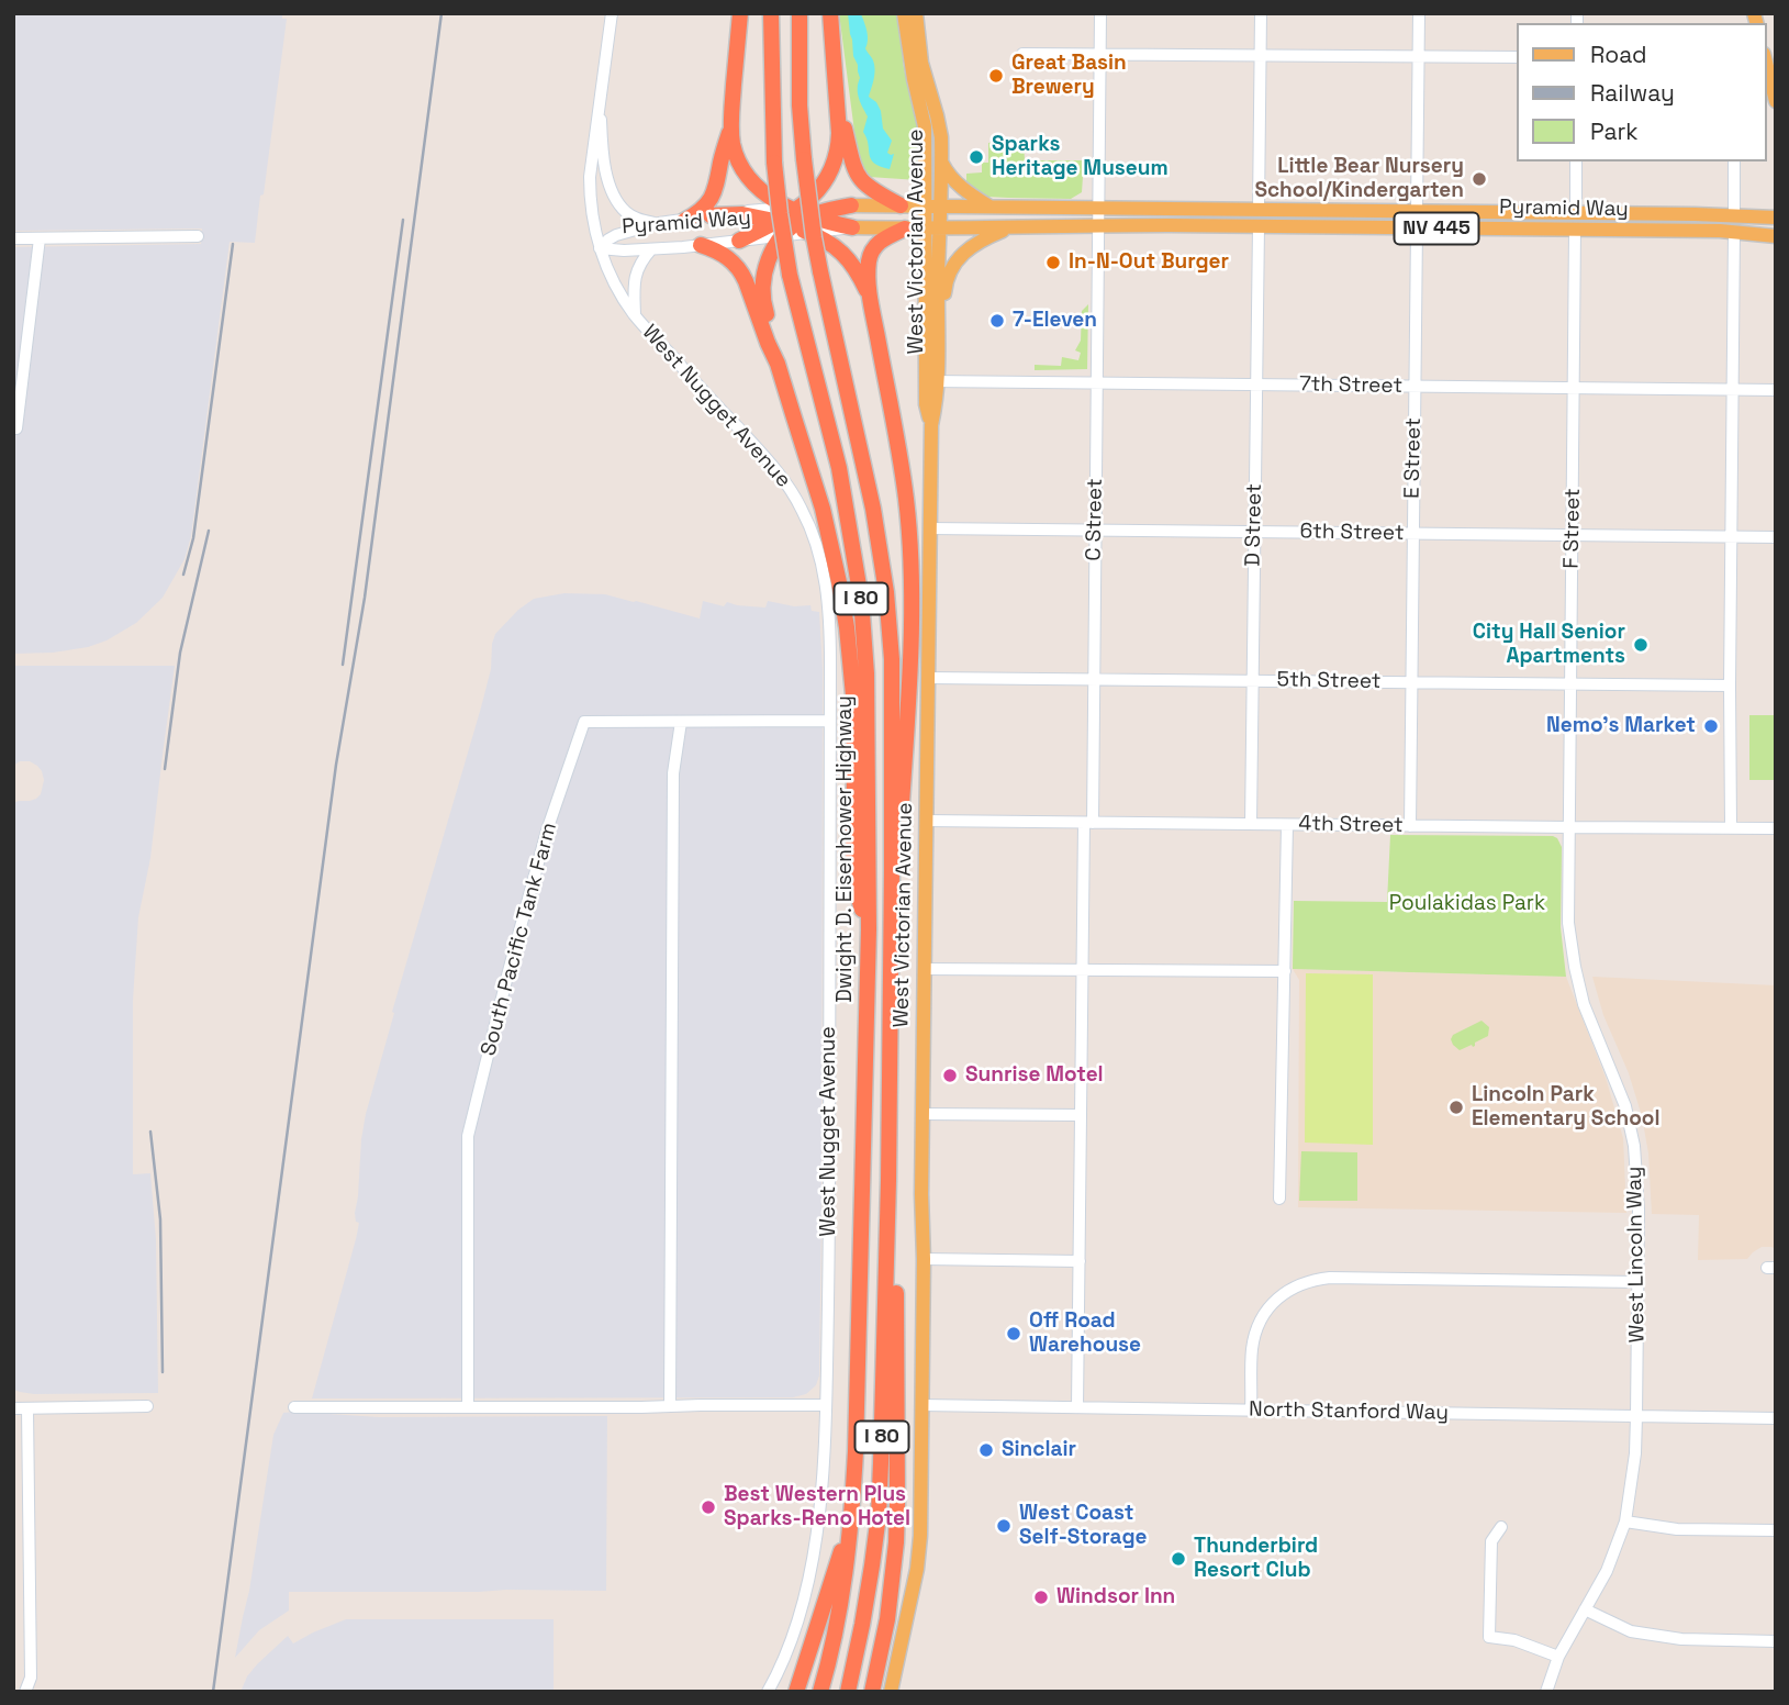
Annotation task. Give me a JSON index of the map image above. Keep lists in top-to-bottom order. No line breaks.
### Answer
{"streets":{"highway":["I 80","Dwight D. Eisenhower Highway"],"main road":["Pyramid Way","NV 445","West Victorian Avenue"],"street":["7th Street","West Nugget Avenue","E Street","C Street","D Street","F Street","6th Street","5th Street","4th Street","South Pacific Tank Farm","West Lincoln Way","North Stanford Way"]},"crossings":[["Pyramid Way","West Victorian Avenue"],["Pyramid Way","West Nugget Avenue"],["Pyramid Way","E Street"],["Pyramid Way","C Street"],["Pyramid Way","D Street"],["Pyramid Way","F Street"],["West Victorian Avenue","7th Street"],["West Victorian Avenue","6th Street"],["West Victorian Avenue","5th Street"],["West Victorian Avenue","4th Street"],["West Victorian Avenue","North Stanford Way"],["7th Street","E Street"],["7th Street","C Street"],["7th Street","D Street"],["7th Street","F Street"],["West Nugget Avenue","South Pacific Tank Farm"],["E Street","6th Street"],["E Street","5th Street"],["E Street","4th Street"],["C Street","6th Street"],["C Street","5th Street"],["C Street","4th Street"],["C Street","North Stanford Way"],["D Street","6th Street"],["D Street","5th Street"],["D Street","4th Street"],["F Street","6th Street"],["F Street","5th Street"],["F Street","4th Street"],["F Street","West Lincoln Way"],["4th Street","West Lincoln Way"],["West Lincoln Way","North Stanford Way"]],"parks":["Poulakidas Park"],"places":["Great Basin Brewery","Sparks Heritage Museum","Little Bear Nursery School/Kindergarten","In-N-Out Burger","7-Eleven","City Hall Senior Apartments","Nemo’s Market","Sunrise Motel","Lincoln Park Elementary School","Off Road Warehouse","Sinclair","Best Western Plus Sparks-Reno Hotel","West Coast Self-Storage","Thunderbird Resort Club","Windsor Inn"],"legend":["Road","Railway","Park"]}
